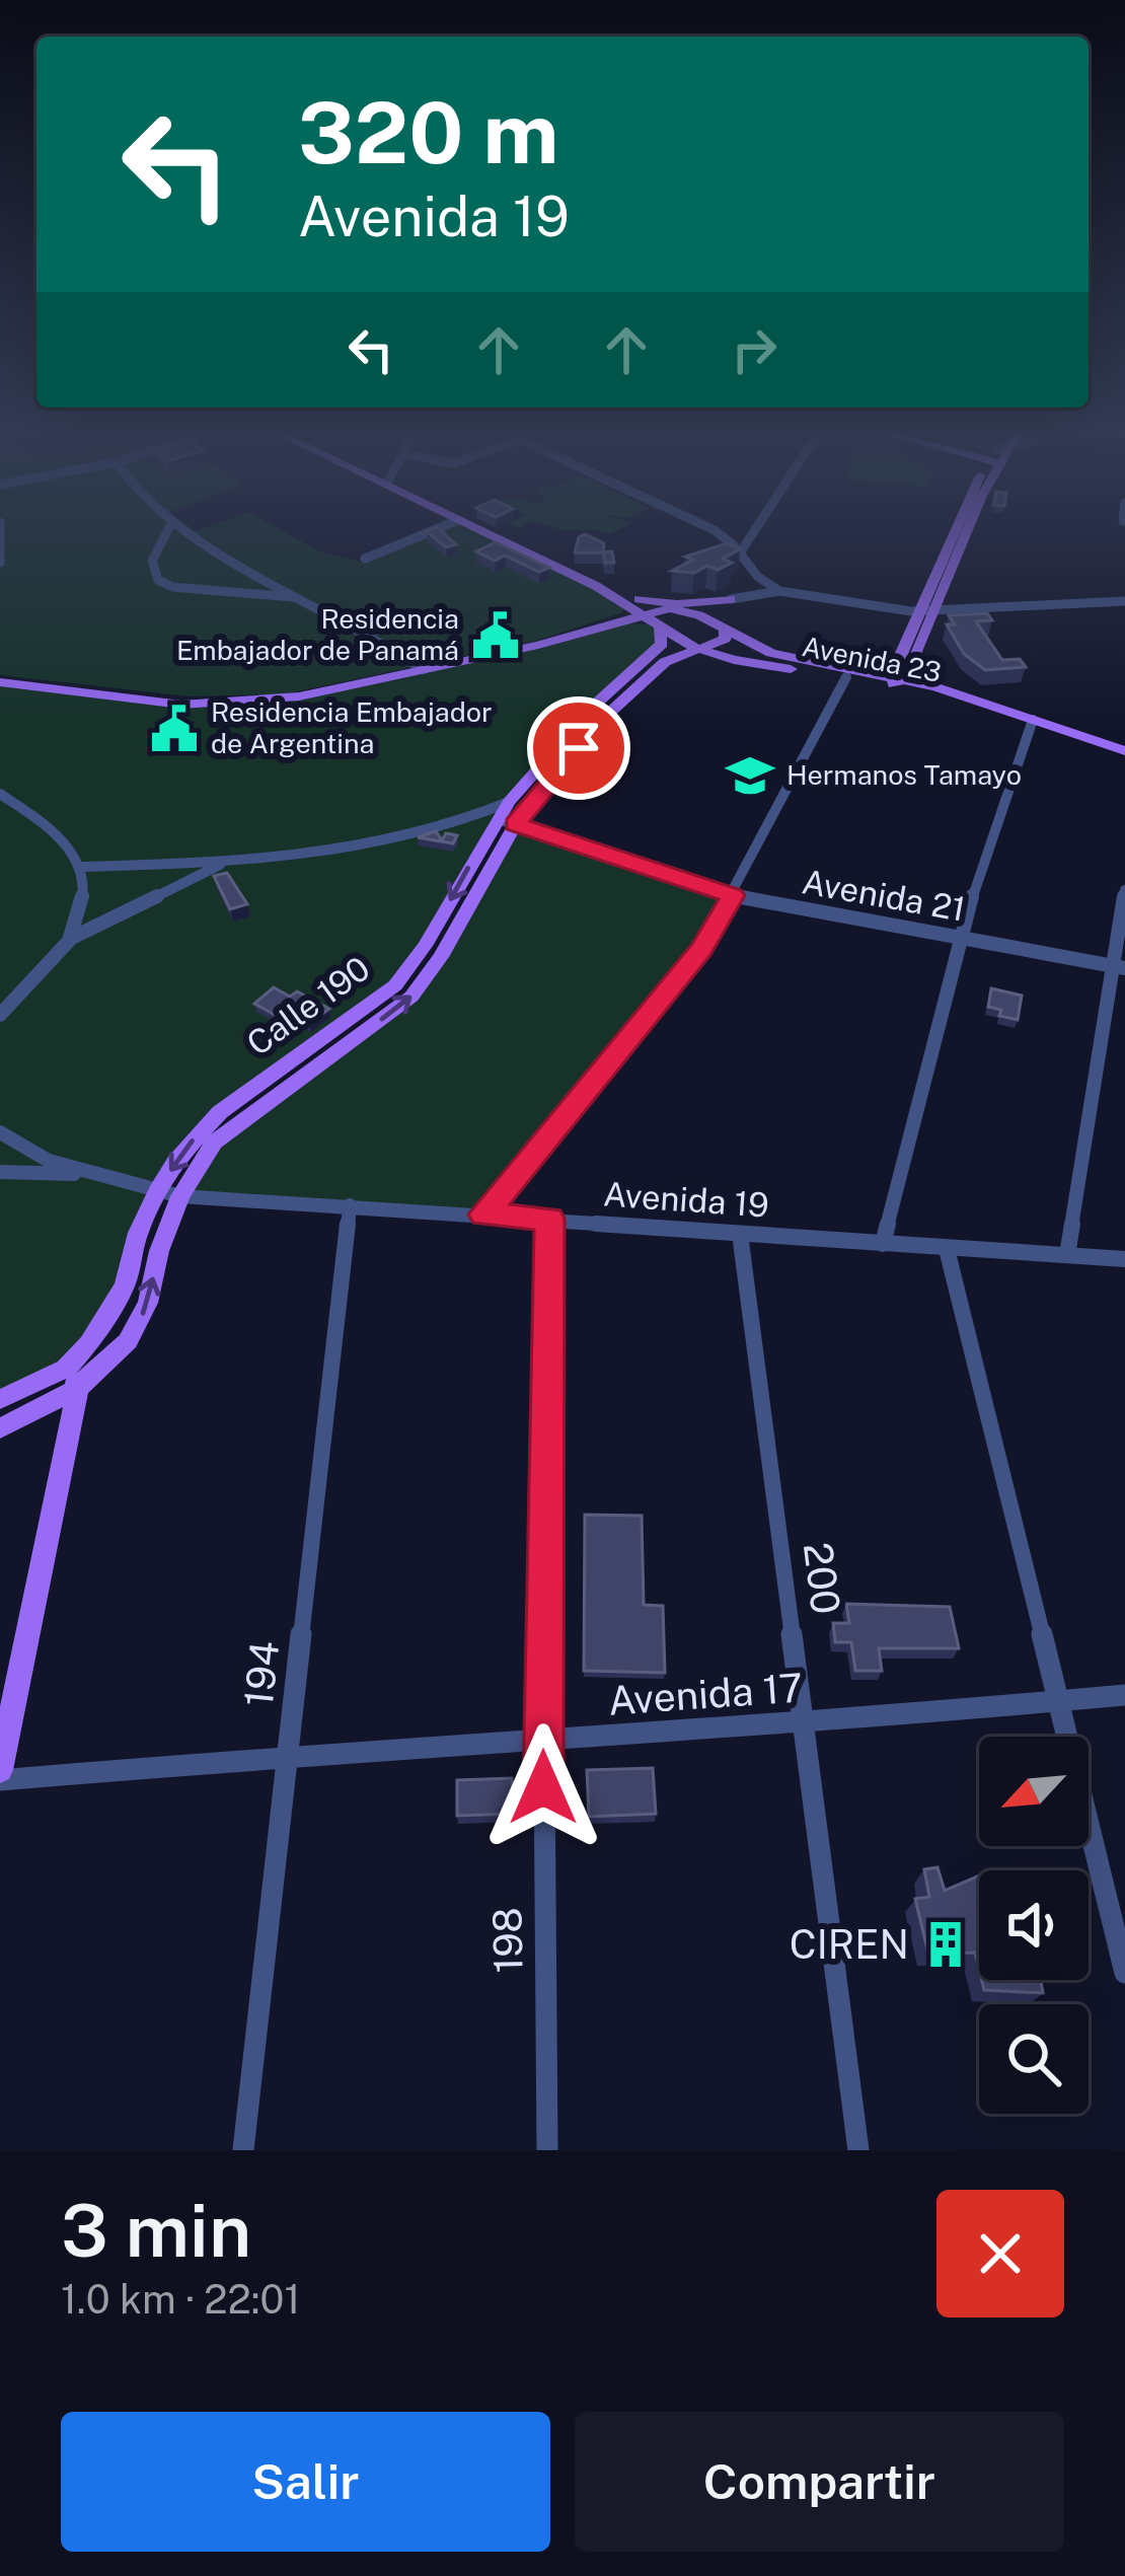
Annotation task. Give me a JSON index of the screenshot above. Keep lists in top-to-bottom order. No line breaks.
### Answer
{"streets":{"main road":["Avenida 23","Calle 190"],"street":["Avenida 21","Avenida 19","200","194","Avenida 17","198"]},"crossings":[["Avenida 23","Calle 190"],["Avenida 21","Calle 190"],["Calle 190","Avenida 19"],["Avenida 19","200"],["Avenida 19","194"],["Avenida 19","198"],["200","Avenida 17"],["194","Avenida 17"],["Avenida 17","198"]],"places":{"public building":["Residencia Embajador de Panamá","Residencia Embajador de Argentina"],"school or university":["Hermanos Tamayo"],"building":["CIREN"]},"north":"bottom left","page":{"turn":["320 m","Avenida 19"],"heading":["3 min","1.0 km · 22:01"],"buttons":["Salir","Compartir"]}}
